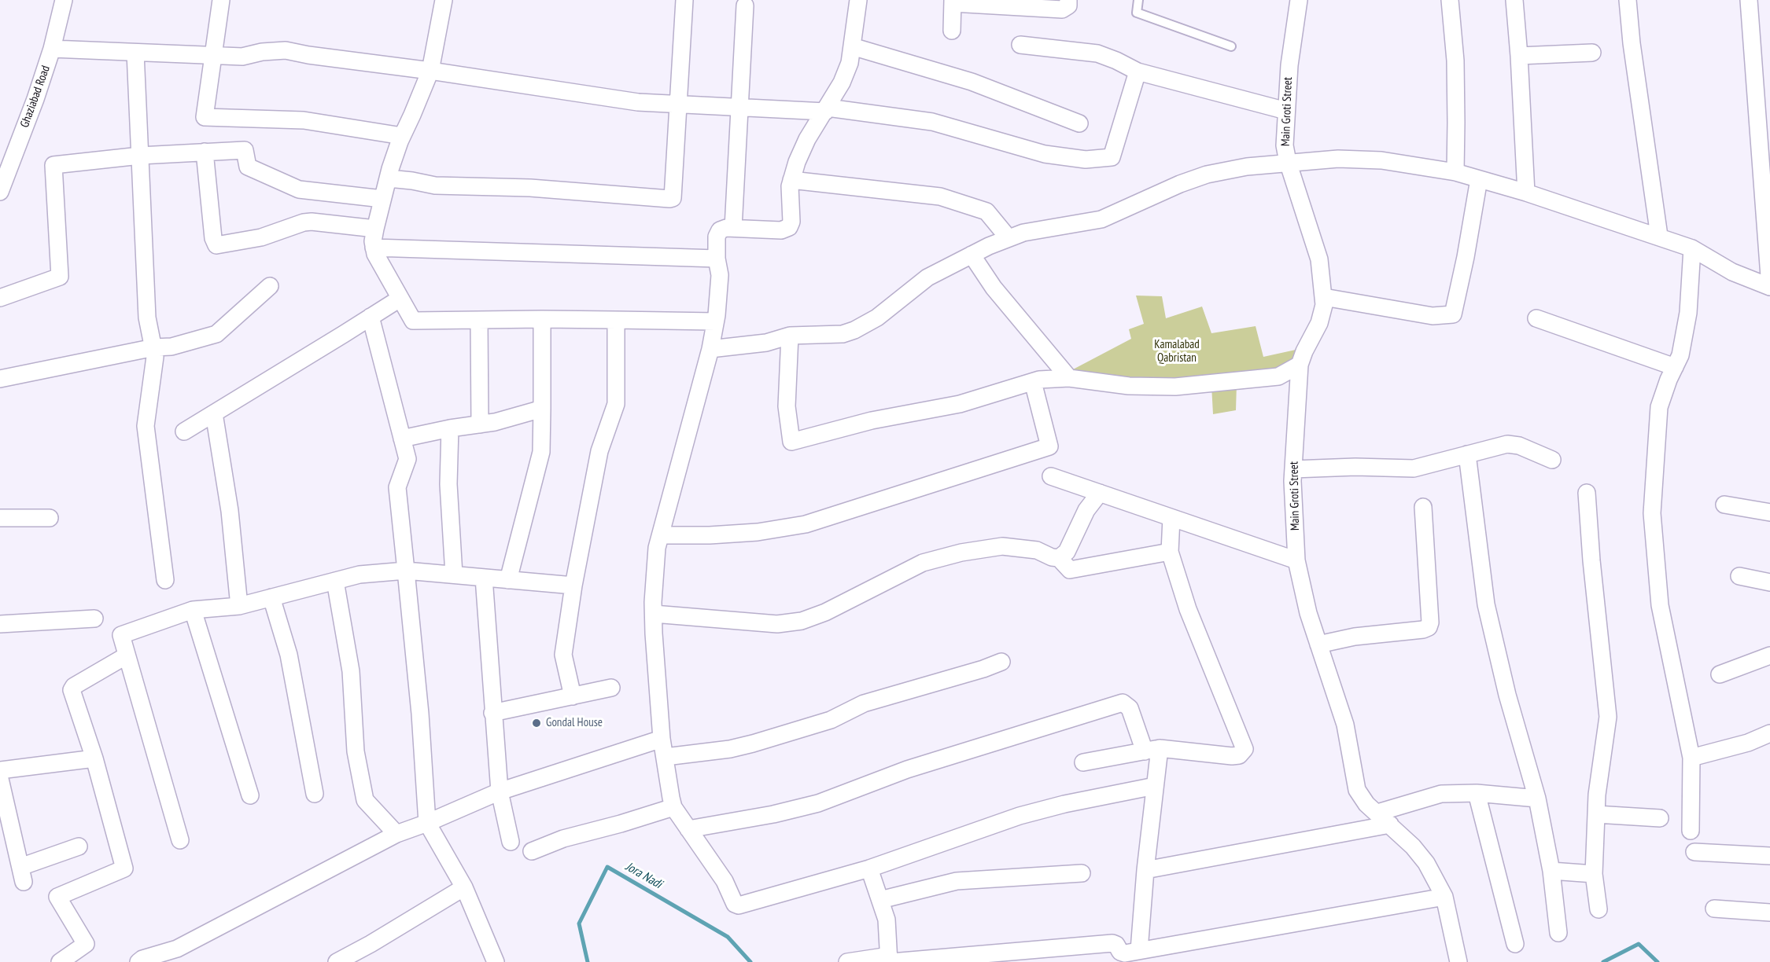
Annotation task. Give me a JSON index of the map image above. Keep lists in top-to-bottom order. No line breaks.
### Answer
{"streets":{"street":["Ghaziabad Road","Main Groti Street"]},"water":["Jora Nadi"],"parks":["Kamalabad Qabristan"],"places":["Gondal House"]}
